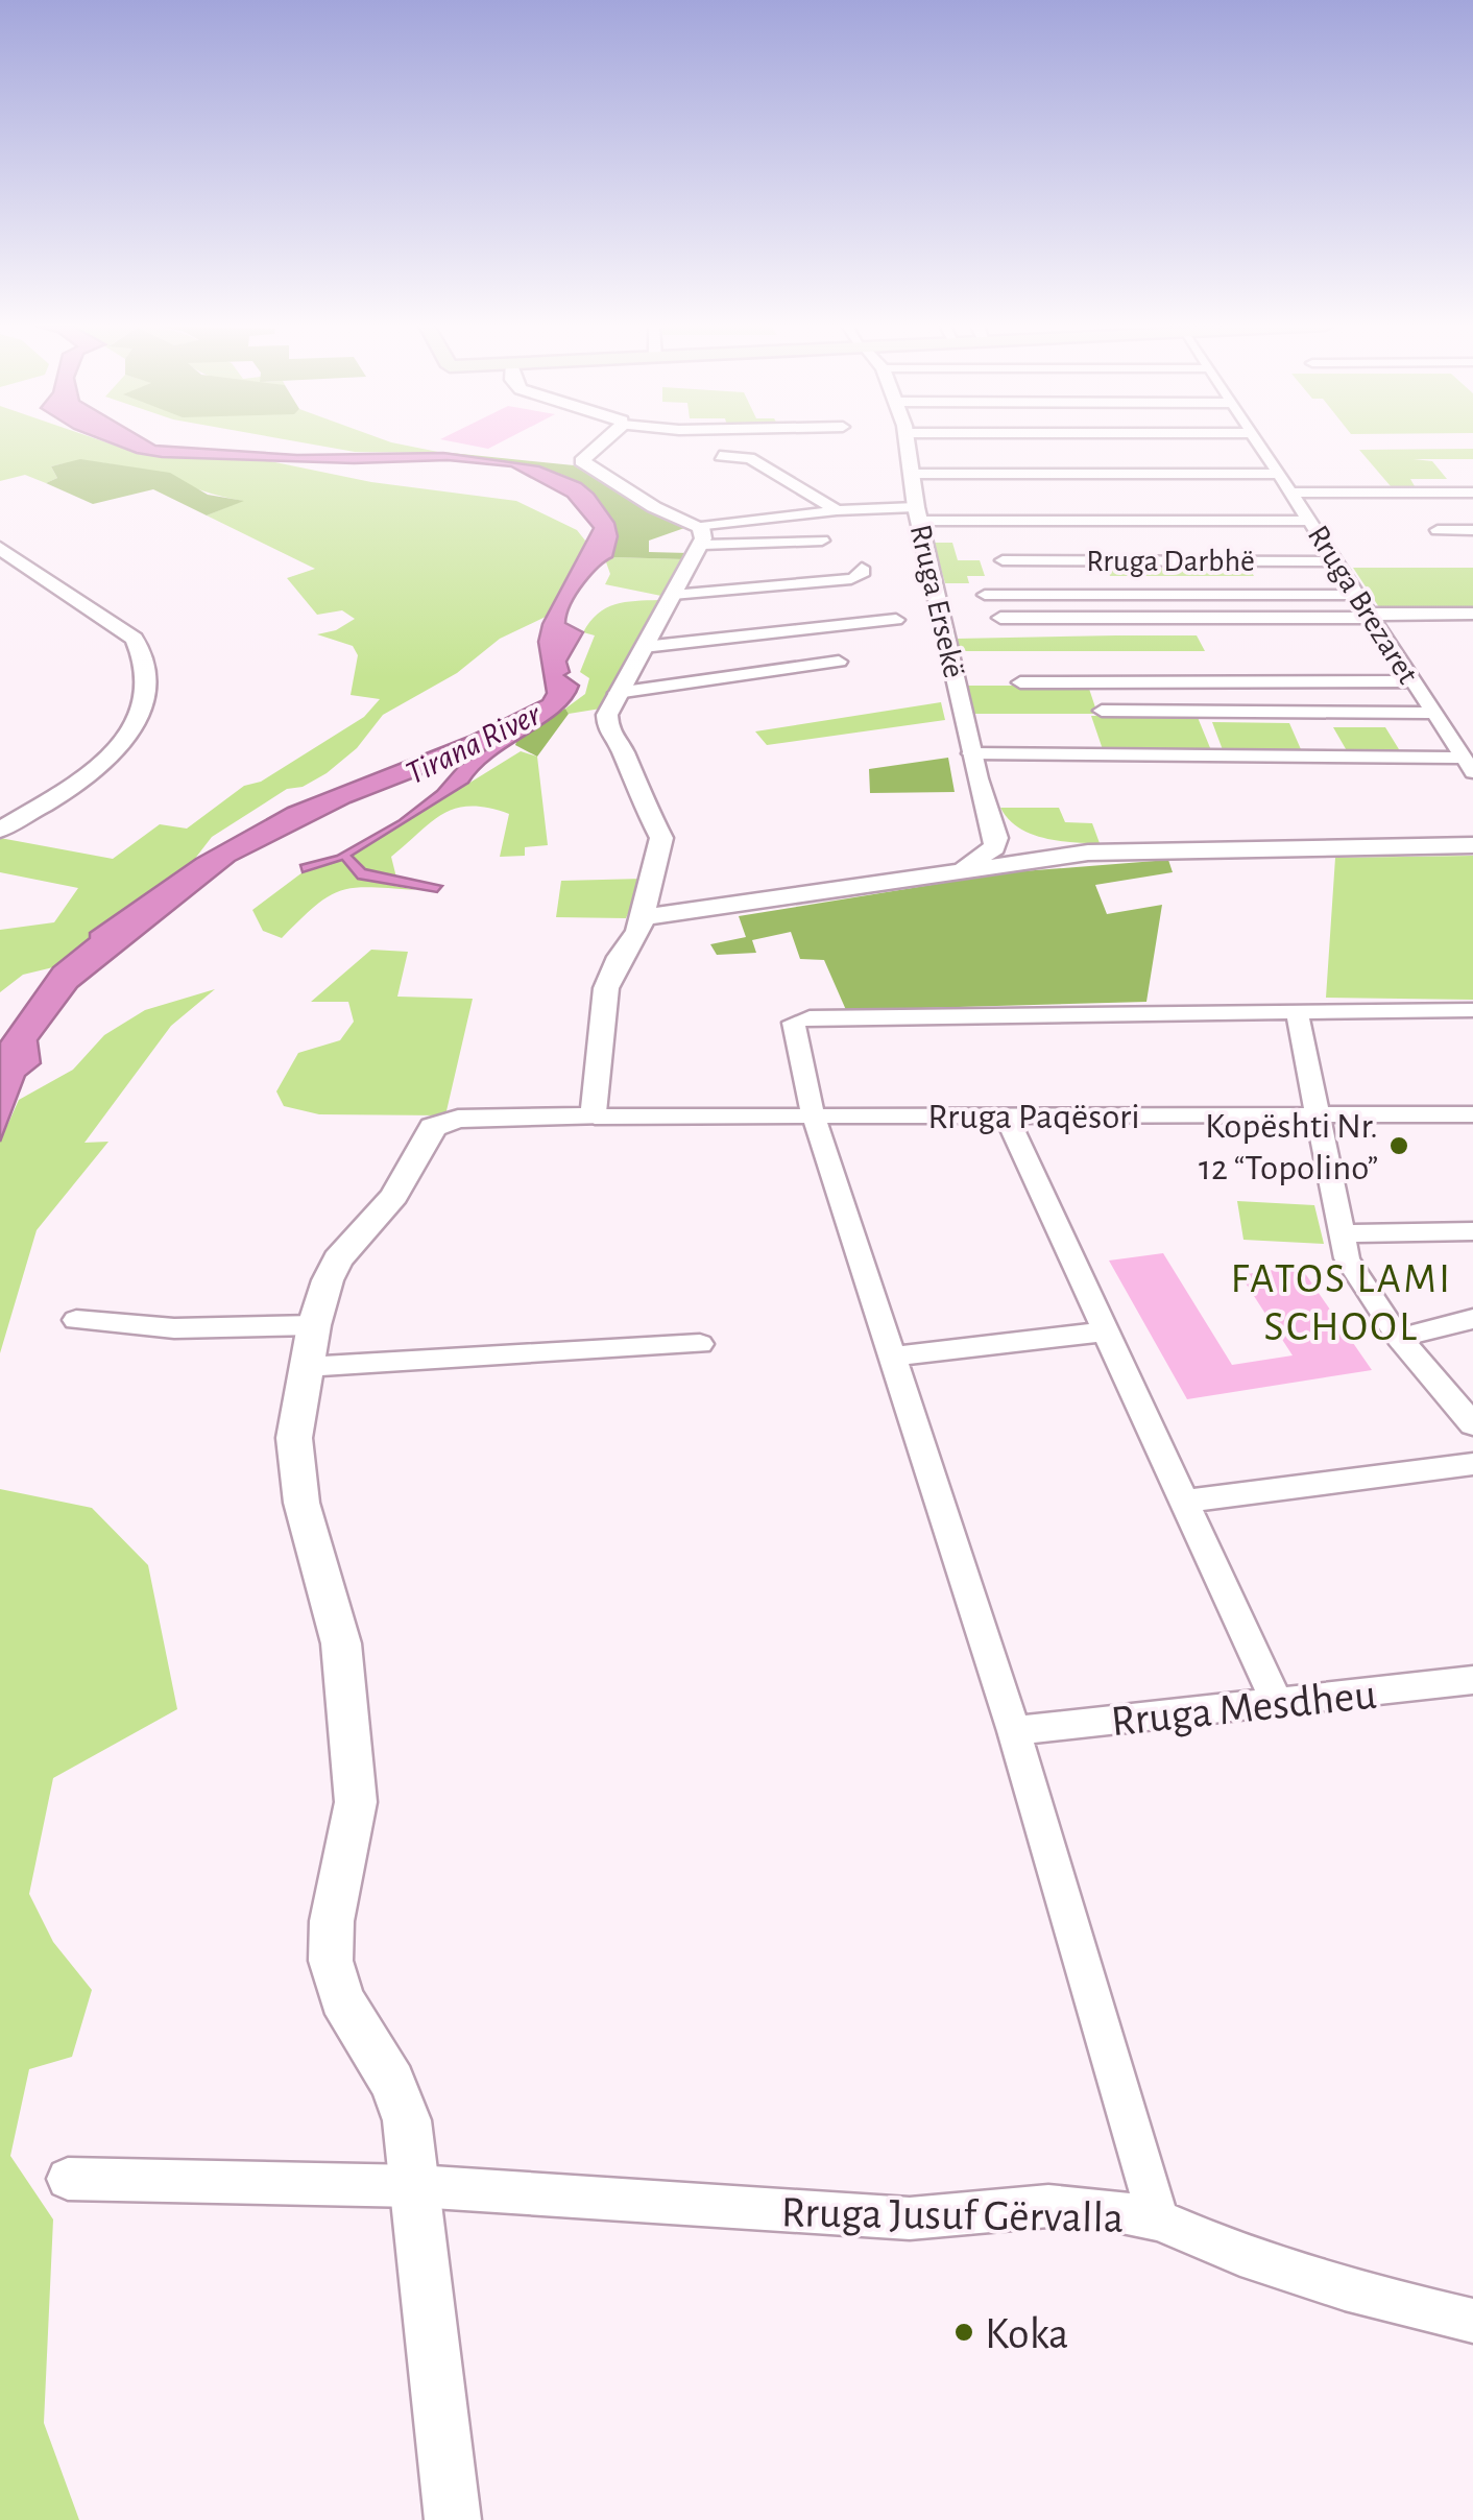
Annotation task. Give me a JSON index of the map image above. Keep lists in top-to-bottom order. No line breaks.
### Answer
{"streets":{"street":["Rruga Darbhë","Rruga Ersekë","Rruga Brezaret","Rruga Paqësori","Rruga Mesdheu","Rruga Jusuf Gërvalla"]},"crossings":[["Rruga Darbhë","Rruga Brezaret"]],"districts":["FATOS LAMI SCHOOL"],"water":["Tirana River"],"places":["Kopështi Nr. 12 “Topolino”","Koka"]}
